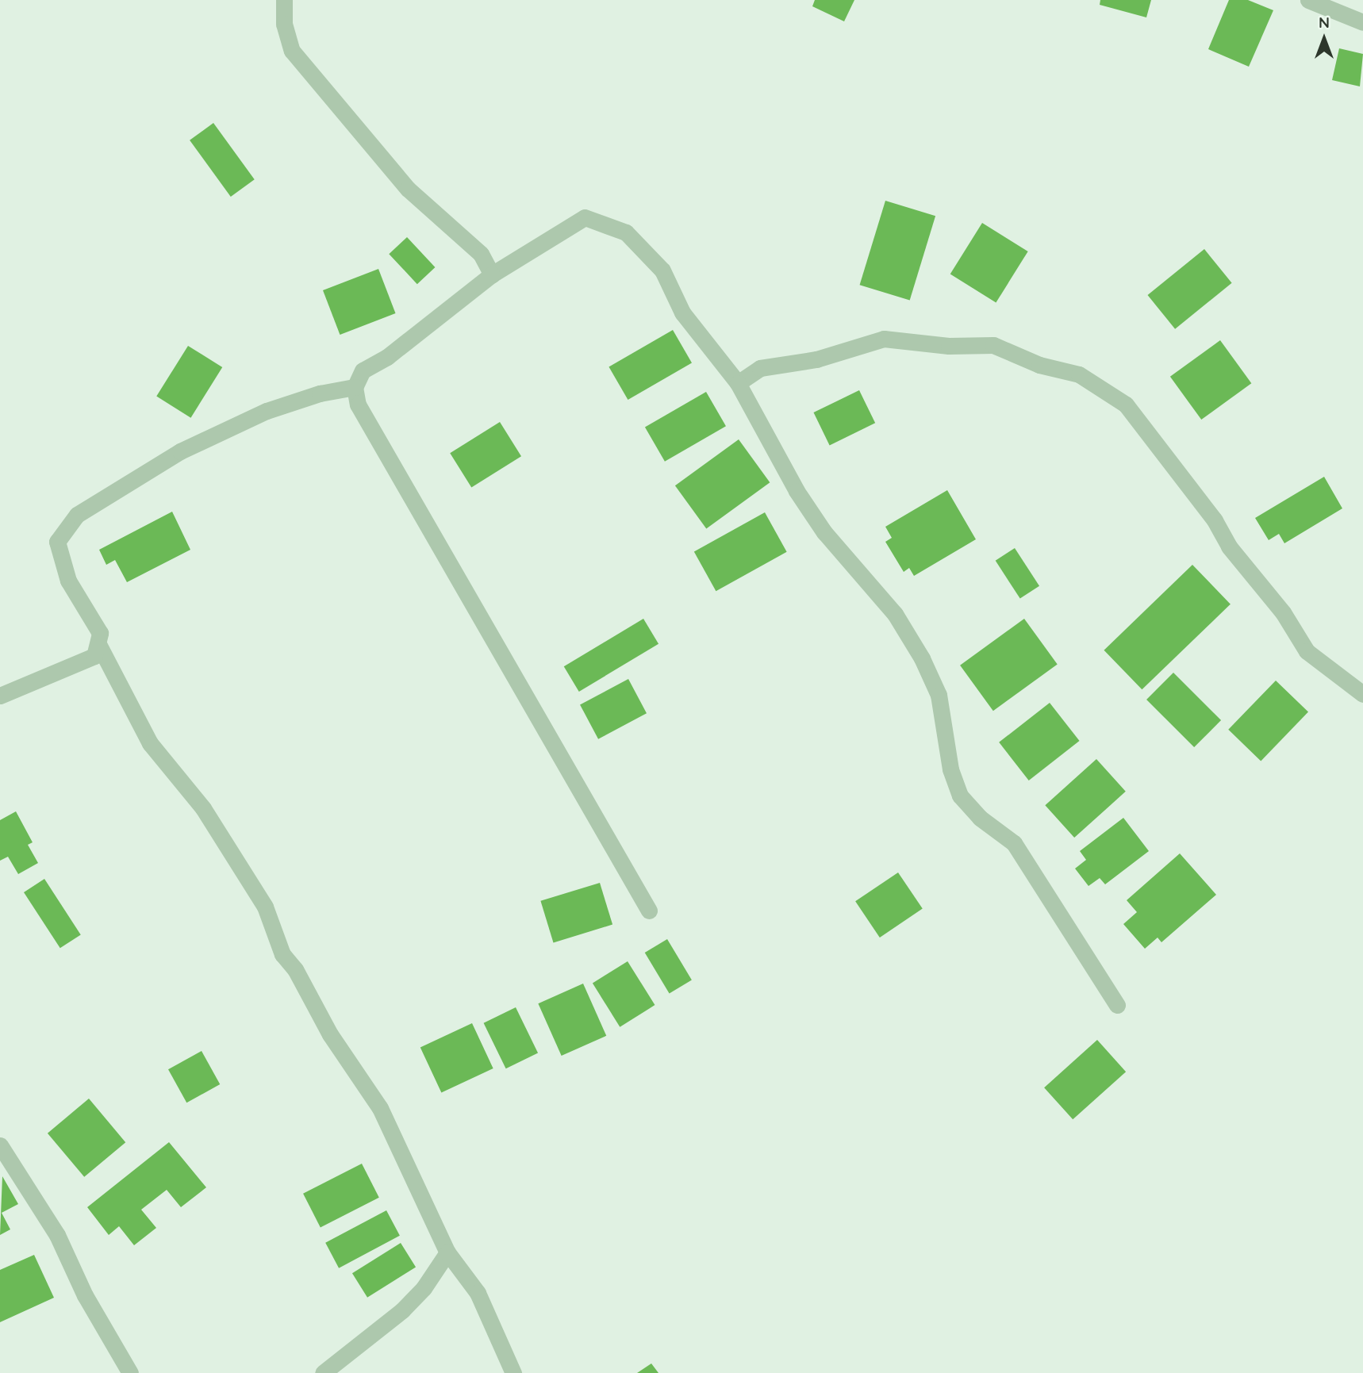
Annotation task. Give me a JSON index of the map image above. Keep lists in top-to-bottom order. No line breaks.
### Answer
{"north":"top"}
